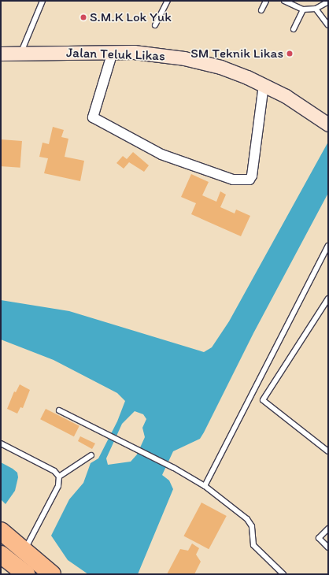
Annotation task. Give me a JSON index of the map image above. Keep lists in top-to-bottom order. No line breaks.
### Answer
{"streets":{"street":["Jalan Teluk Likas"]},"places":["S.M.K Lok Yuk","SM Teknik Likas"]}
